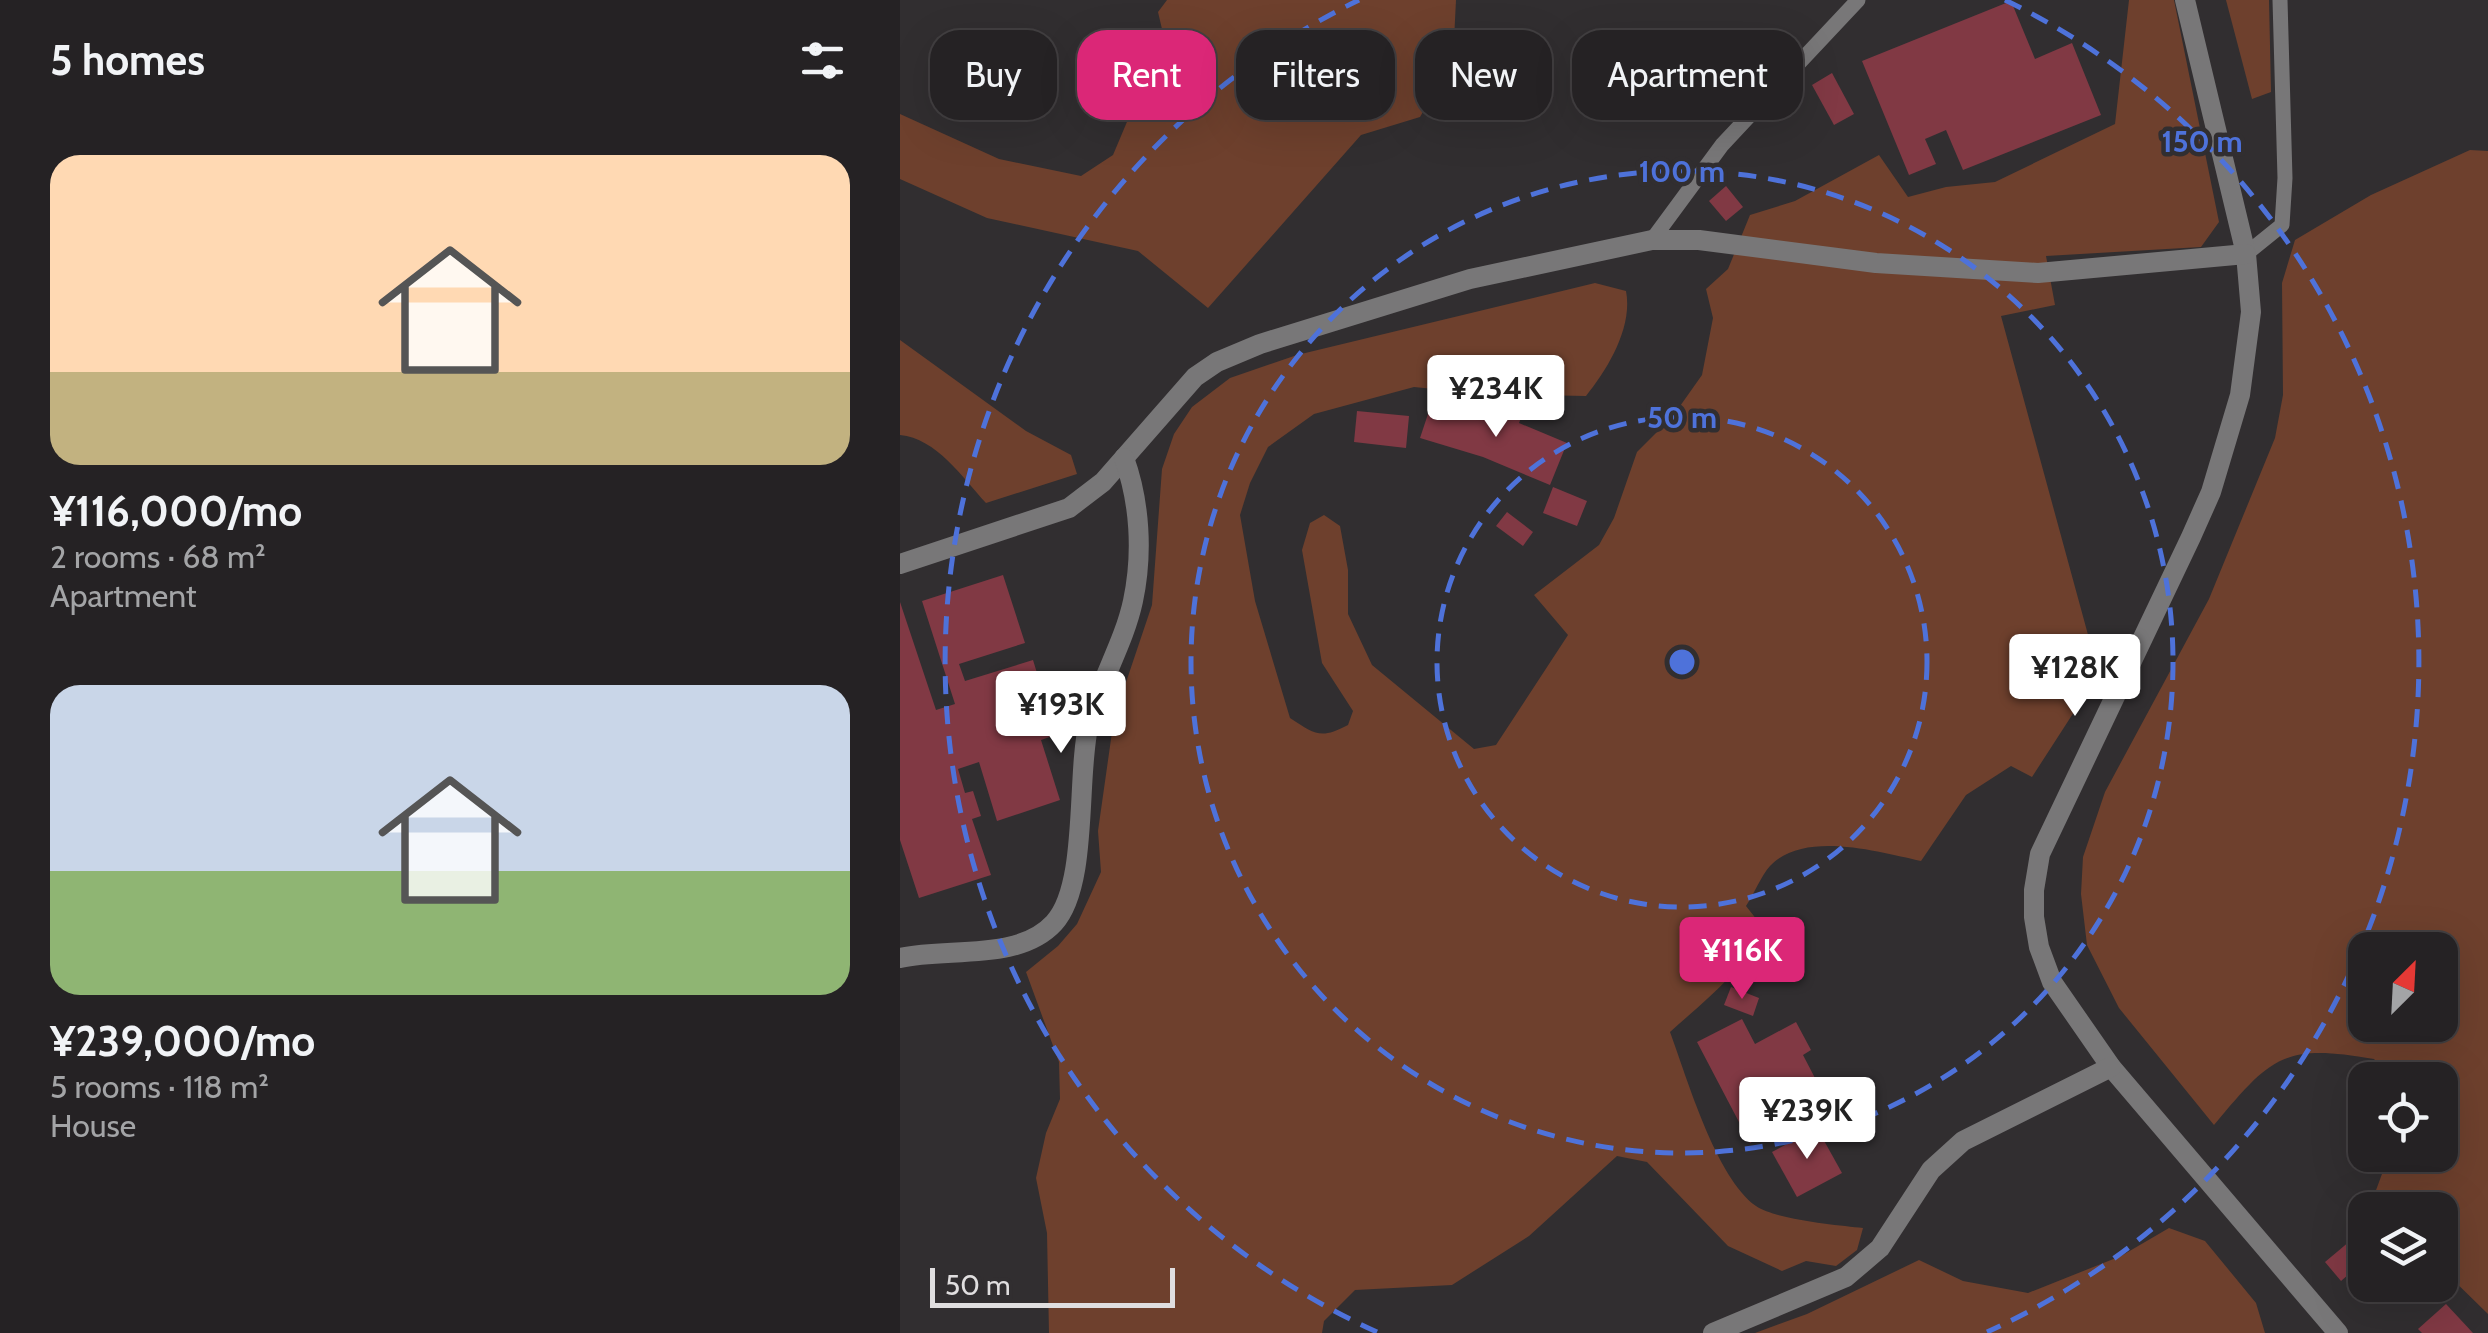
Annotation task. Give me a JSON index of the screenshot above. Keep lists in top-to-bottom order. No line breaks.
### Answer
{"scale_bar":"50 m","north":"top right","page":{"heading":"5 homes","chip":["Buy","Rent","Filters","New","Apartment"],"list":[{"name":"¥116,000/mo","note":"2 rooms · 68 m² · Apartment"},{"name":"¥239,000/mo","note":"5 rooms · 118 m² · House"}],"price":["¥234K","¥128K","¥193K","¥116K","¥239K"],"scale":"50 m"},"rings":["150 m","100 m","50 m"]}
